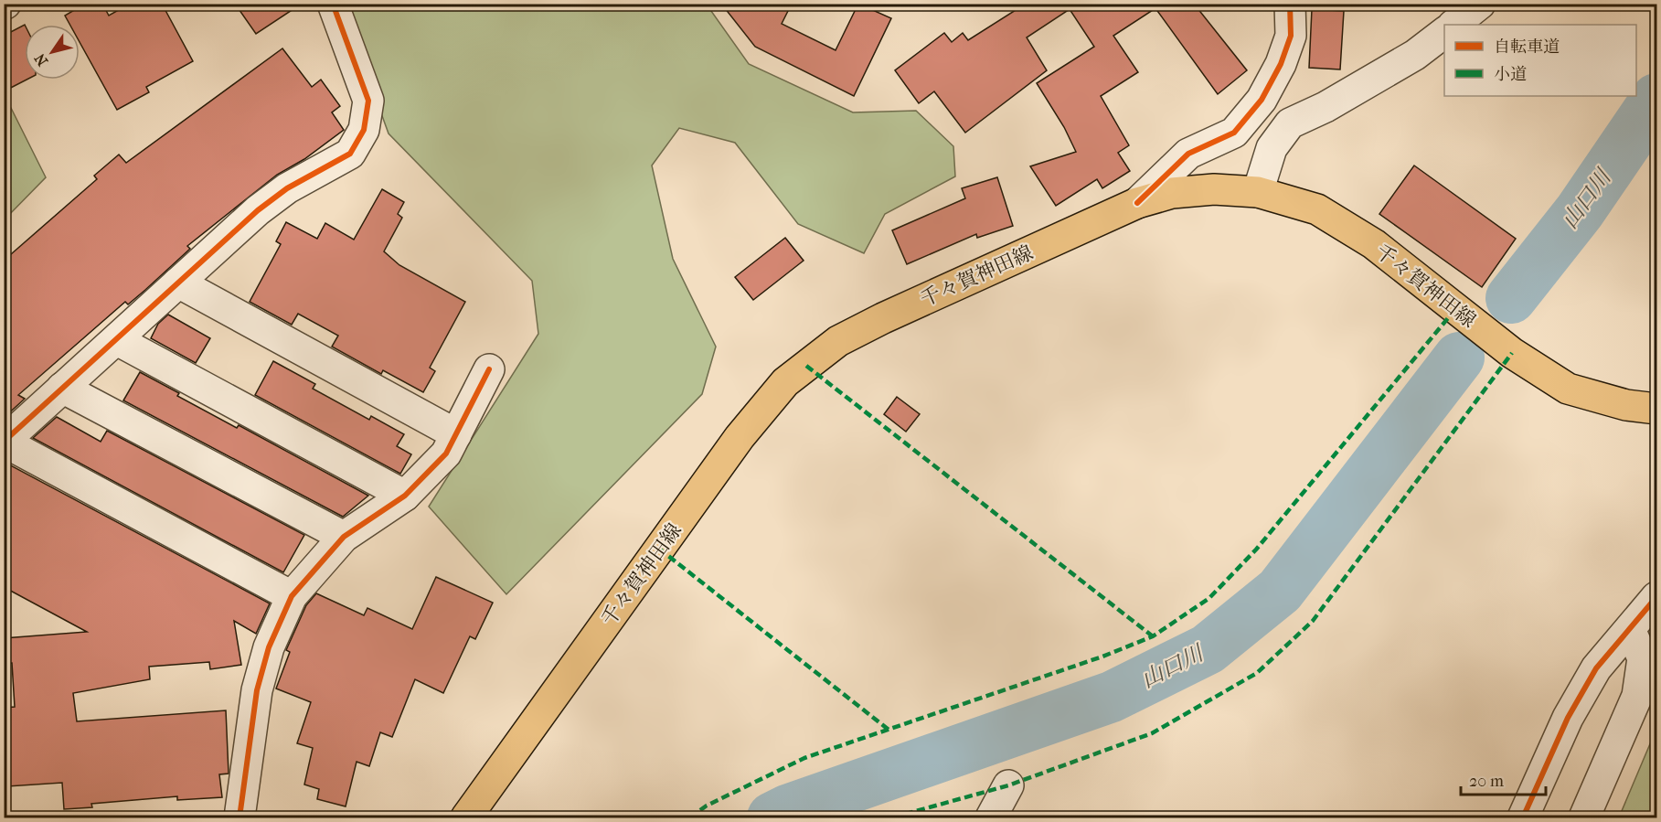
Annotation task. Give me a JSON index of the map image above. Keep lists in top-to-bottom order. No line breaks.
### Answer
{"streets":{"main road":["千々賀神田線"]},"water":["山口川"],"legend":["自転車道","小道"],"scale_bar":"20 m","north":"bottom left"}
